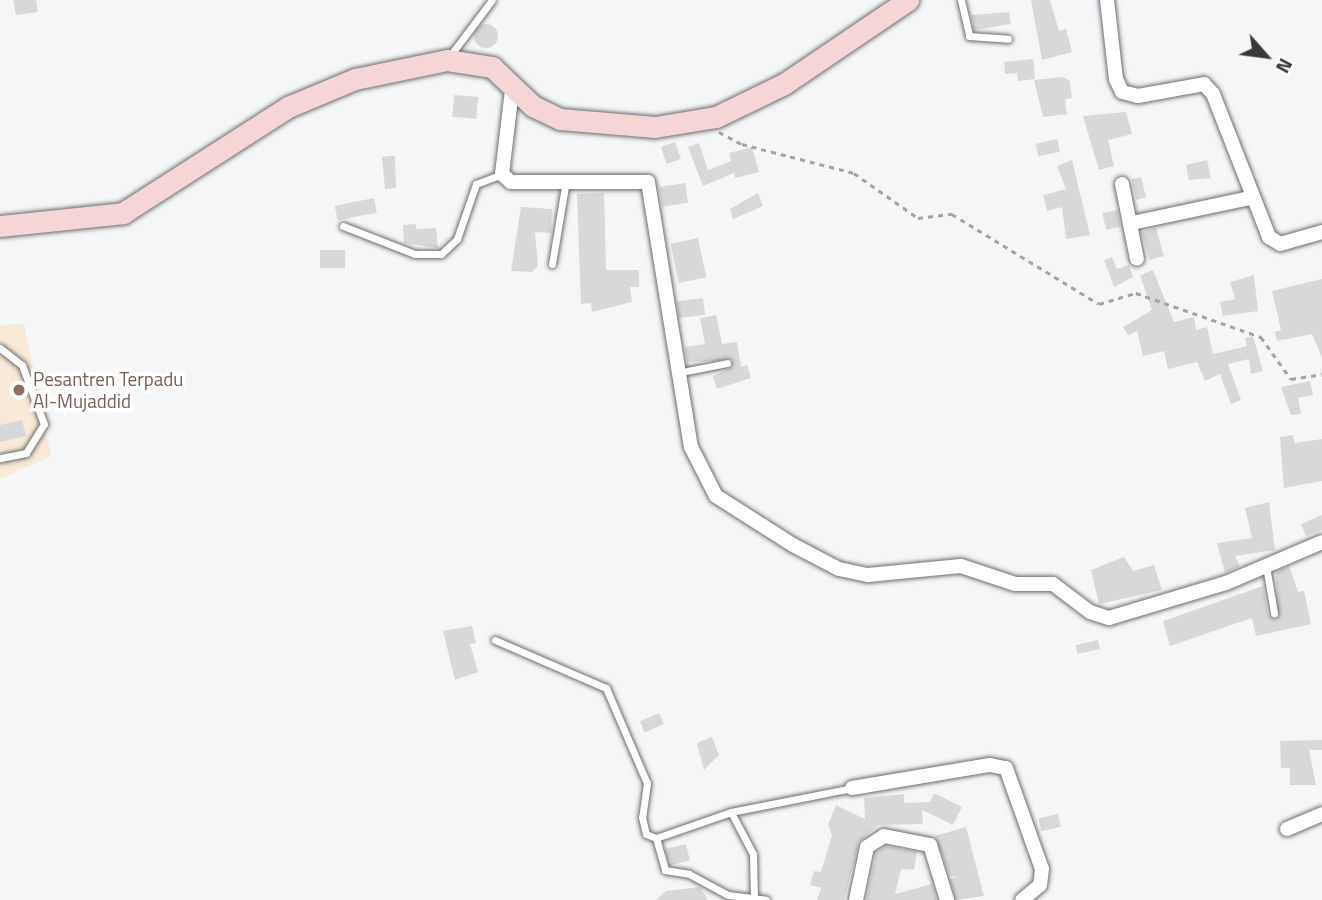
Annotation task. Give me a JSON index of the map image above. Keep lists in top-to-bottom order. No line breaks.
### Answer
{"places":["Pesantren Terpadu Al-Mujaddid"],"north":"bottom right"}
